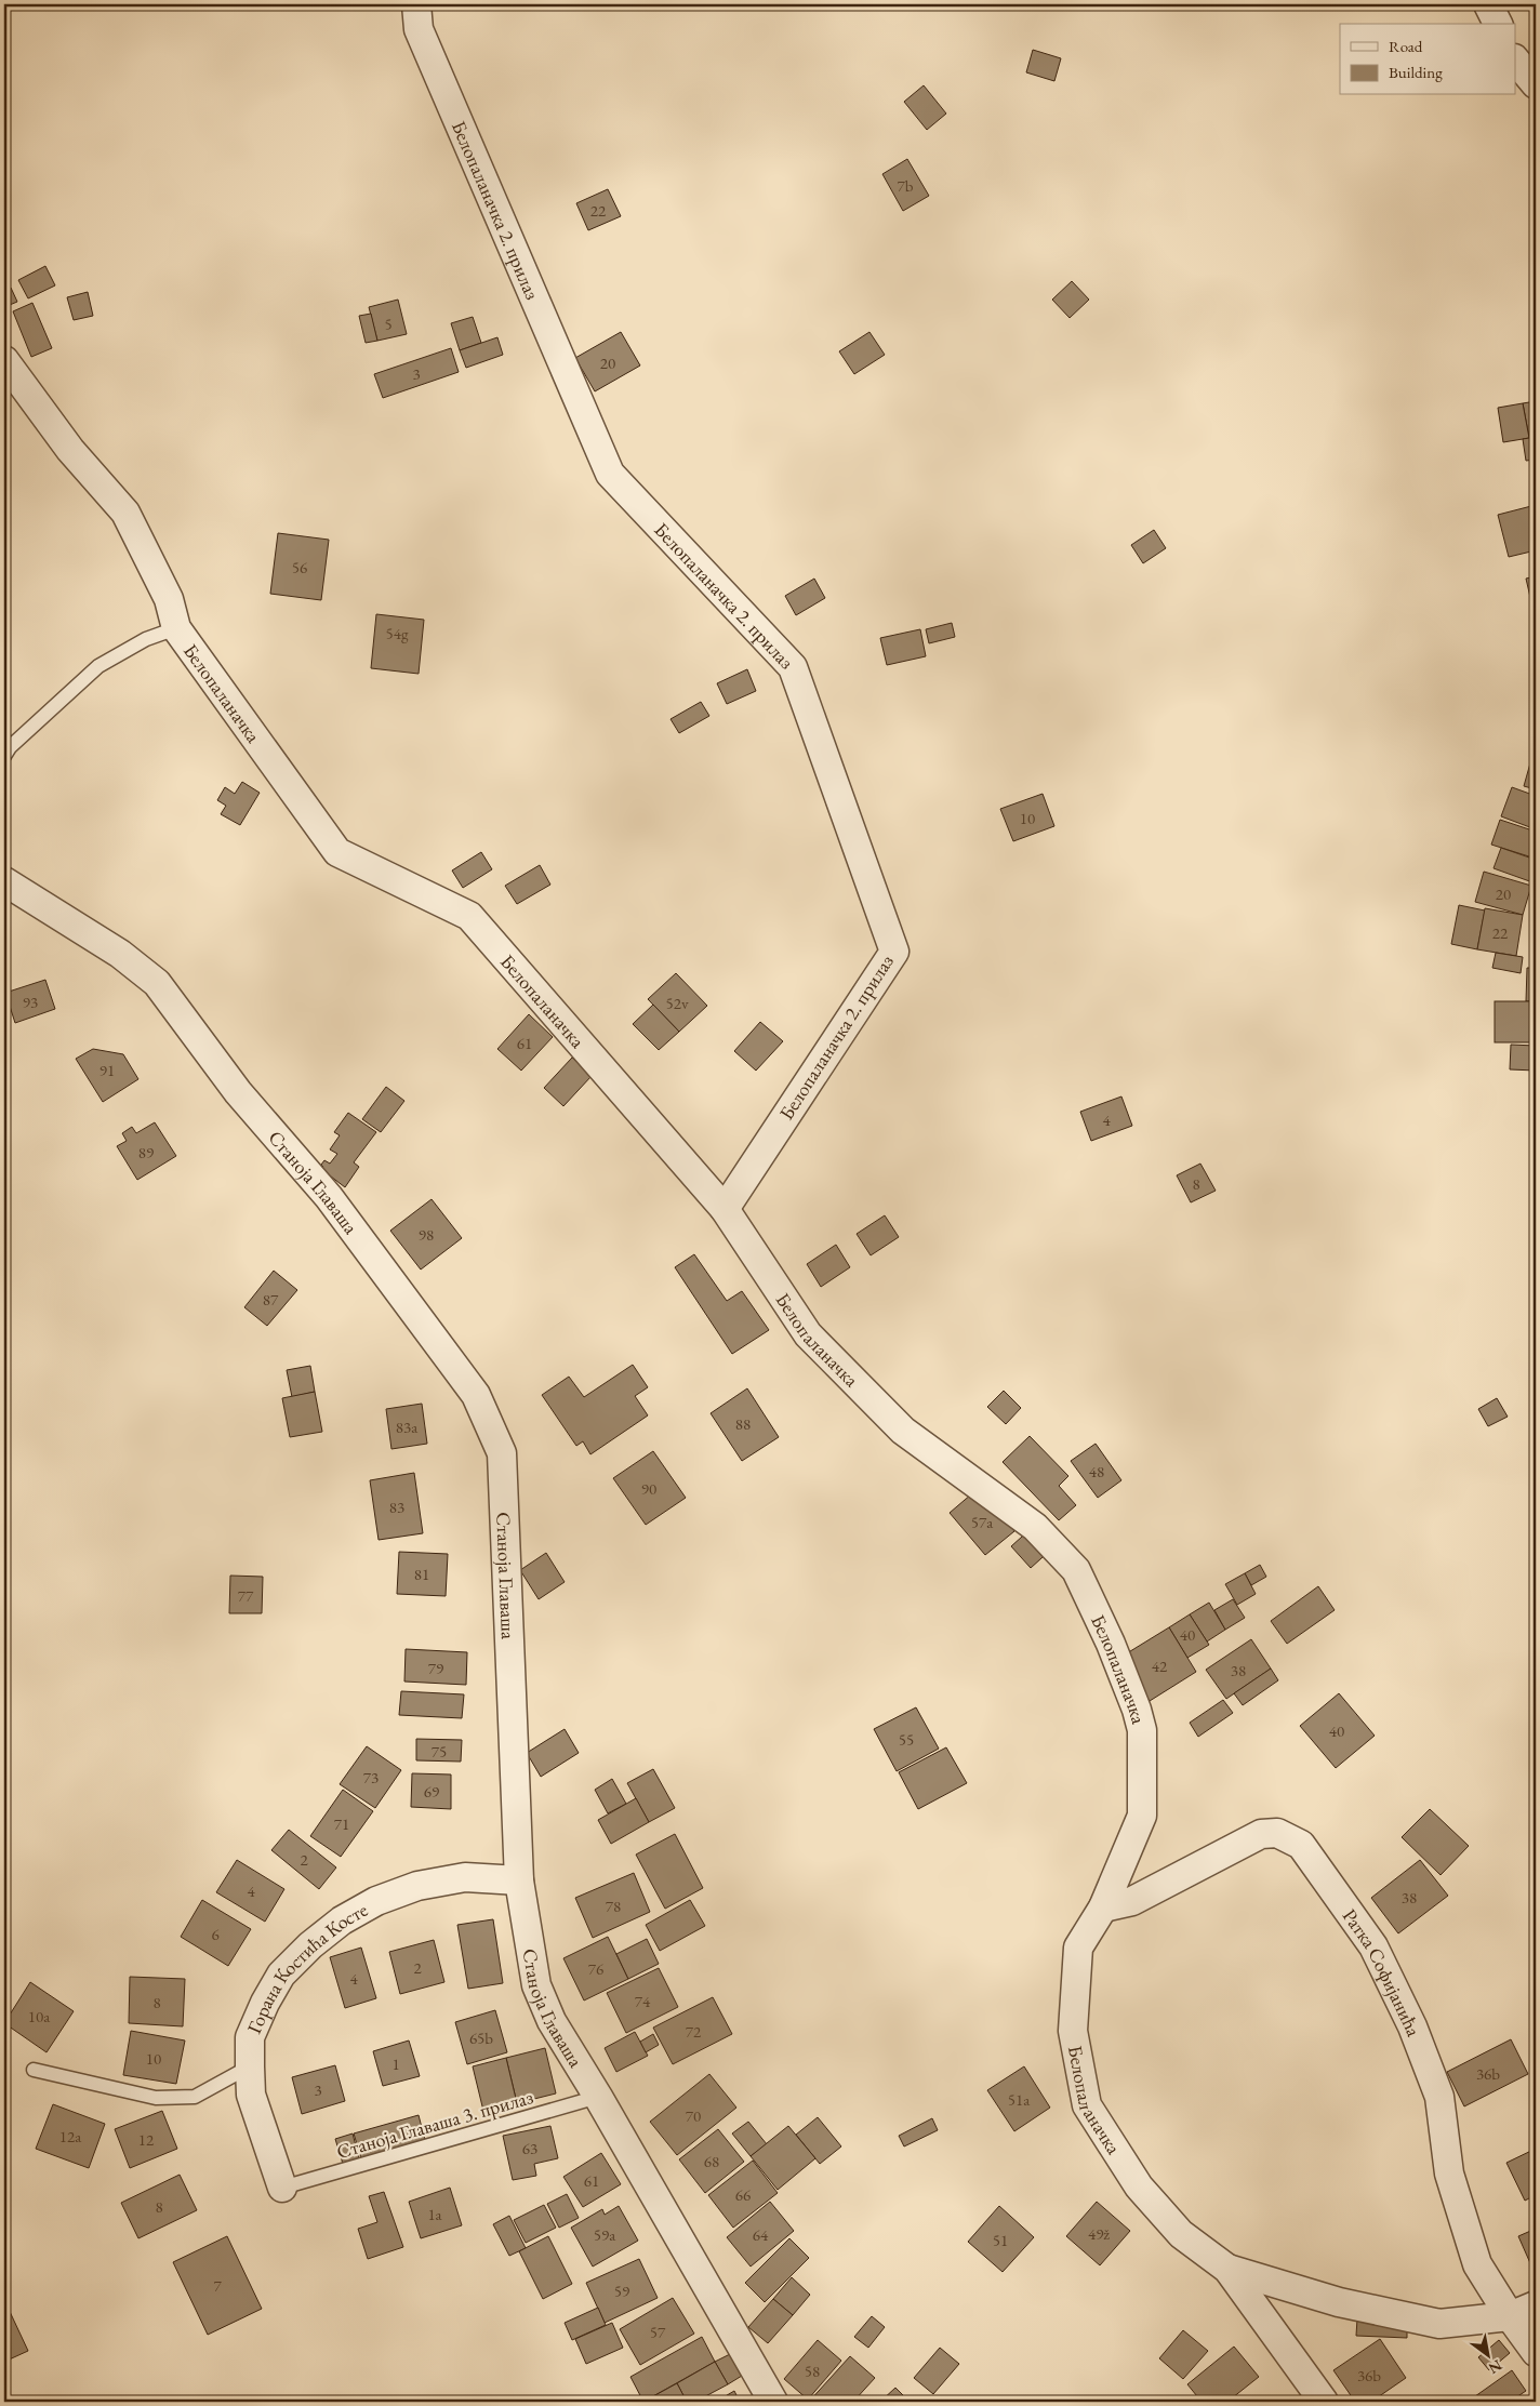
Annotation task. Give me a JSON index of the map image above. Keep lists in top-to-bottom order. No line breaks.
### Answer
{"streets":{"street":["Белопаланачка 2. прилаз","Белопаланачка","Станоја Главаша","Горана Костића Косте","Ратка Софијанића"],"lane":["Станоја Главаша 3. прилаз"]},"crossings":[["Белопаланачка 2. прилаз","Белопаланачка"],["Белопаланачка","Ратка Софијанића"],["Станоја Главаша","Горана Костића Косте"],["Станоја Главаша","Станоја Главаша 3. прилаз"],["Горана Костића Косте","Станоја Главаша 3. прилаз"]],"house_numbers":["7b","22","5","20","3","56","54g","10","20","22","93","52v","61","91","4","89","8","98","87","88","83a","48","90","83","57a","81","77","40","42","79","38","40","55","75","73","69","71","2","4","38","78","6","2","76","4","74","8","10a","72","65b","10","1","36b","3","51a","70","12a","12","63","68","61","66","8","1a","49ž","59a","64","51","7","59","57","58","36b"],"legend":["Road","Building"],"north":"bottom right"}
